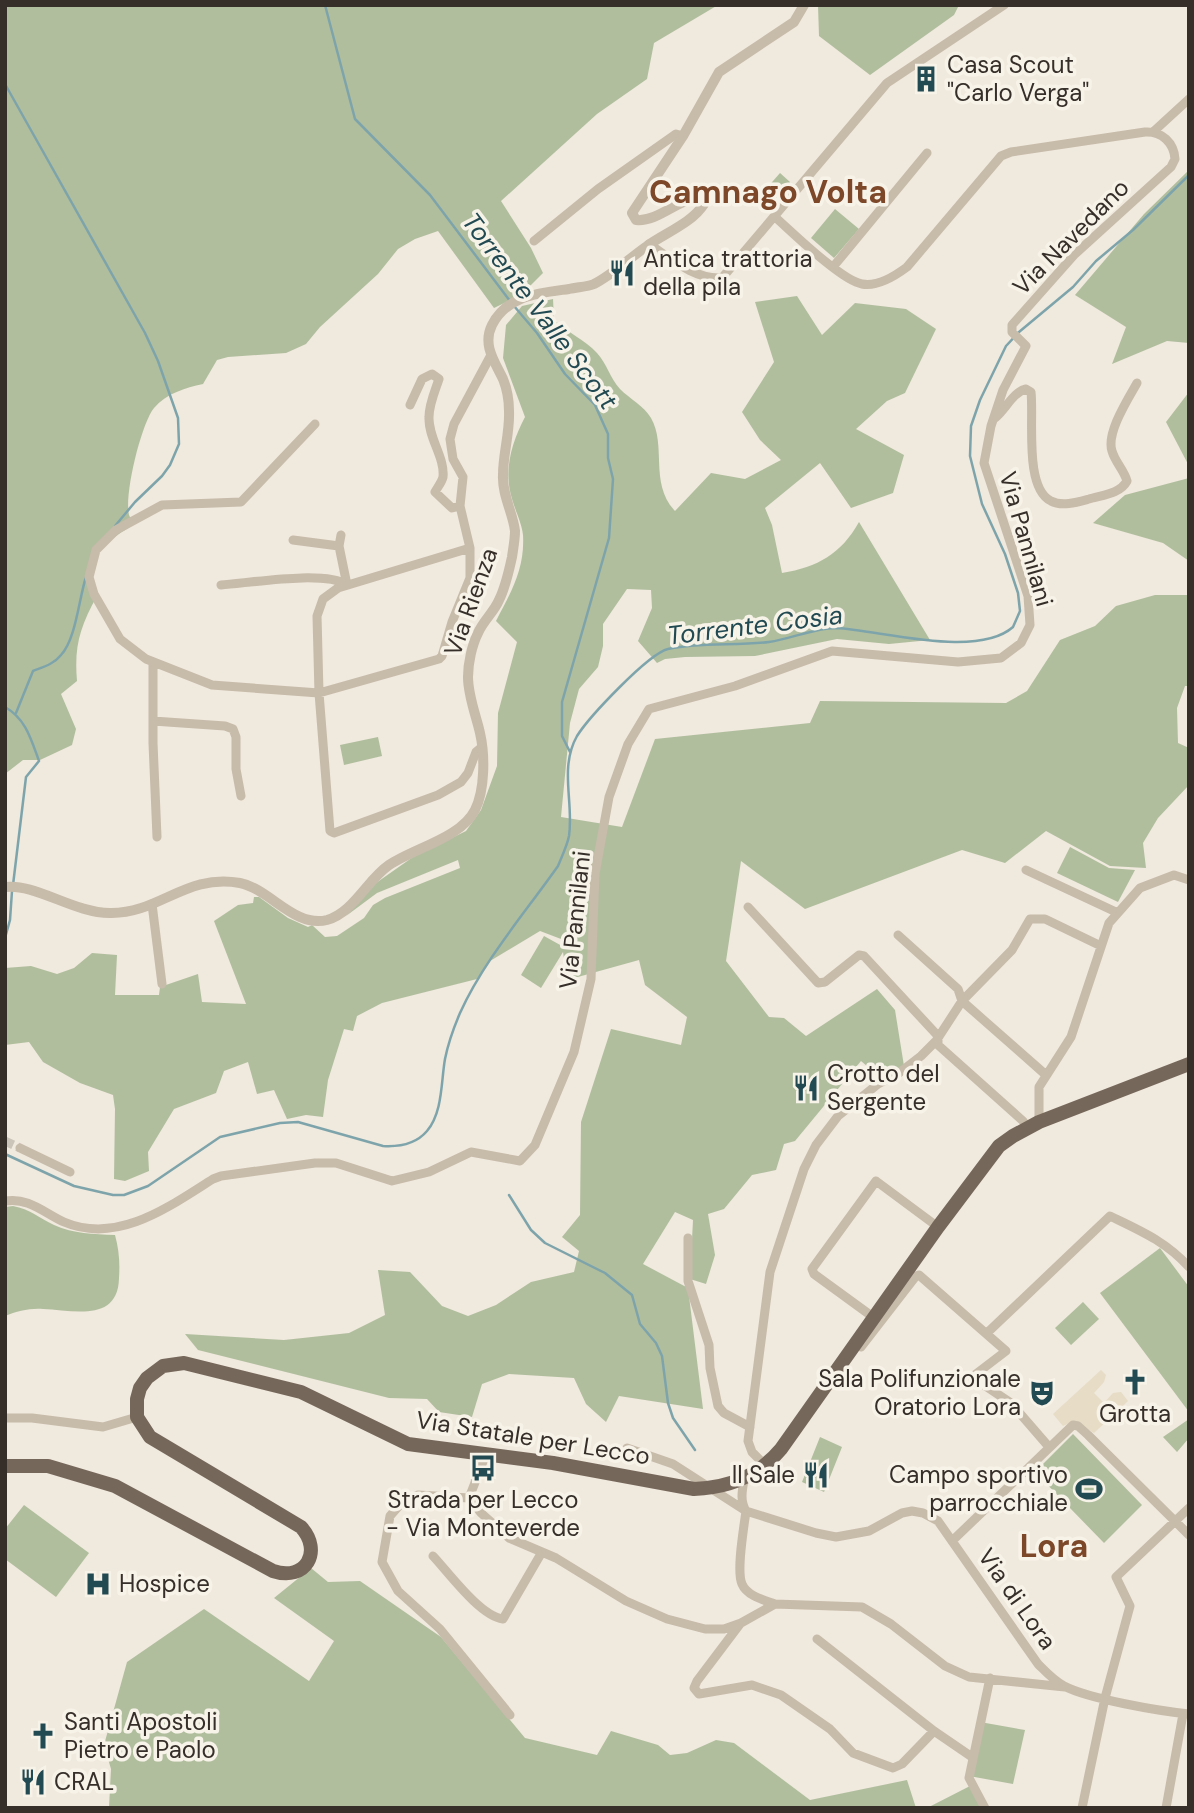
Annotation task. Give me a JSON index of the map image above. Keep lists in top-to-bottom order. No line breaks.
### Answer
{"streets":{"main road":["Via Statale per Lecco"],"street":["Via Navedano","Via Pannilani","Via Rienza","Via di Lora"]},"crossings":[["Via Navedano","Via Pannilani"],["Via Statale per Lecco","Via di Lora"]],"districts":["Camnago Volta","Lora"],"water":["Torrente Valle Scott","Torrente Cosia"],"places":{"building":["Casa Scout \"Carlo Verga\""],"restaurant":["Antica trattoria della pila","Crotto del Sergente","Il Sale","CRAL"],"church":["Grotta","Santi Apostoli Pietro e Paolo"],"theatre":["Sala Polifunzionale Oratorio Lora"],"bus stop":["Strada per Lecco - Via Monteverde"],"sports":["Campo sportivo parrocchiale"],"hospital":["Hospice"]}}
